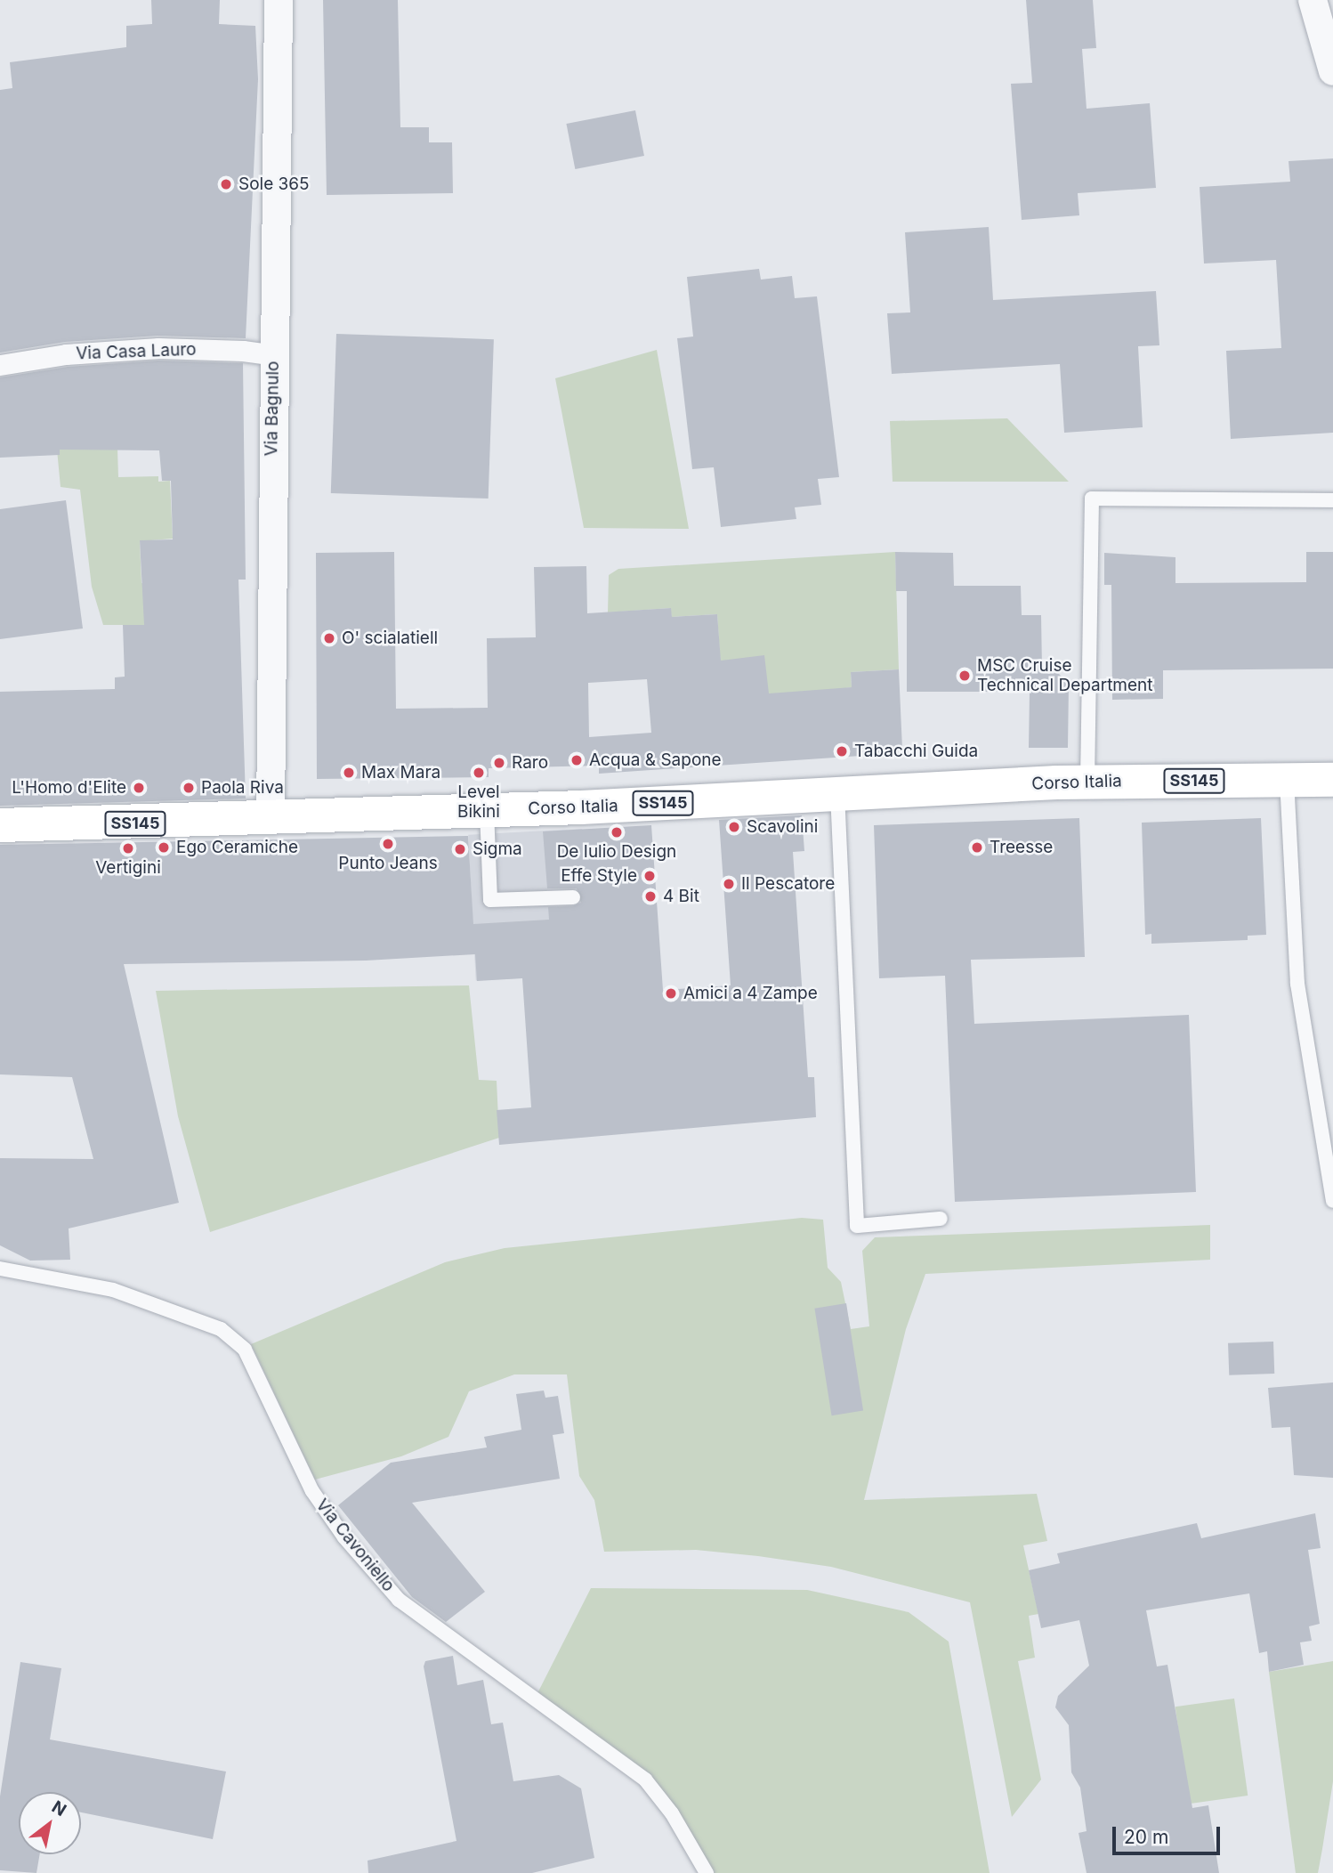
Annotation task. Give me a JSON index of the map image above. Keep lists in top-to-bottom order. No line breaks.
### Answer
{"streets":{"main road":["SS145","Corso Italia"],"street":["Via Casa Lauro","Via Bagnulo"],"lane":["Via Cavoniello"]},"crossings":[["Via Casa Lauro","Via Bagnulo"],["Via Bagnulo","Corso Italia"]],"places":["Sole 365","O' scialatiell","MSC Cruise Technical Department","Tabacchi Guida","Acqua & Sapone","Raro","Max Mara","Level Bikini","L'Homo d'Elite","Paola Riva","Scavolini","De Iulio Design","Punto Jeans","Ego Ceramiche","Treesse","Vertigini","Sigma","Effe Style","Il Pescatore","4 Bit","Amici a 4 Zampe"],"scale_bar":"20 m","north":"top right"}
